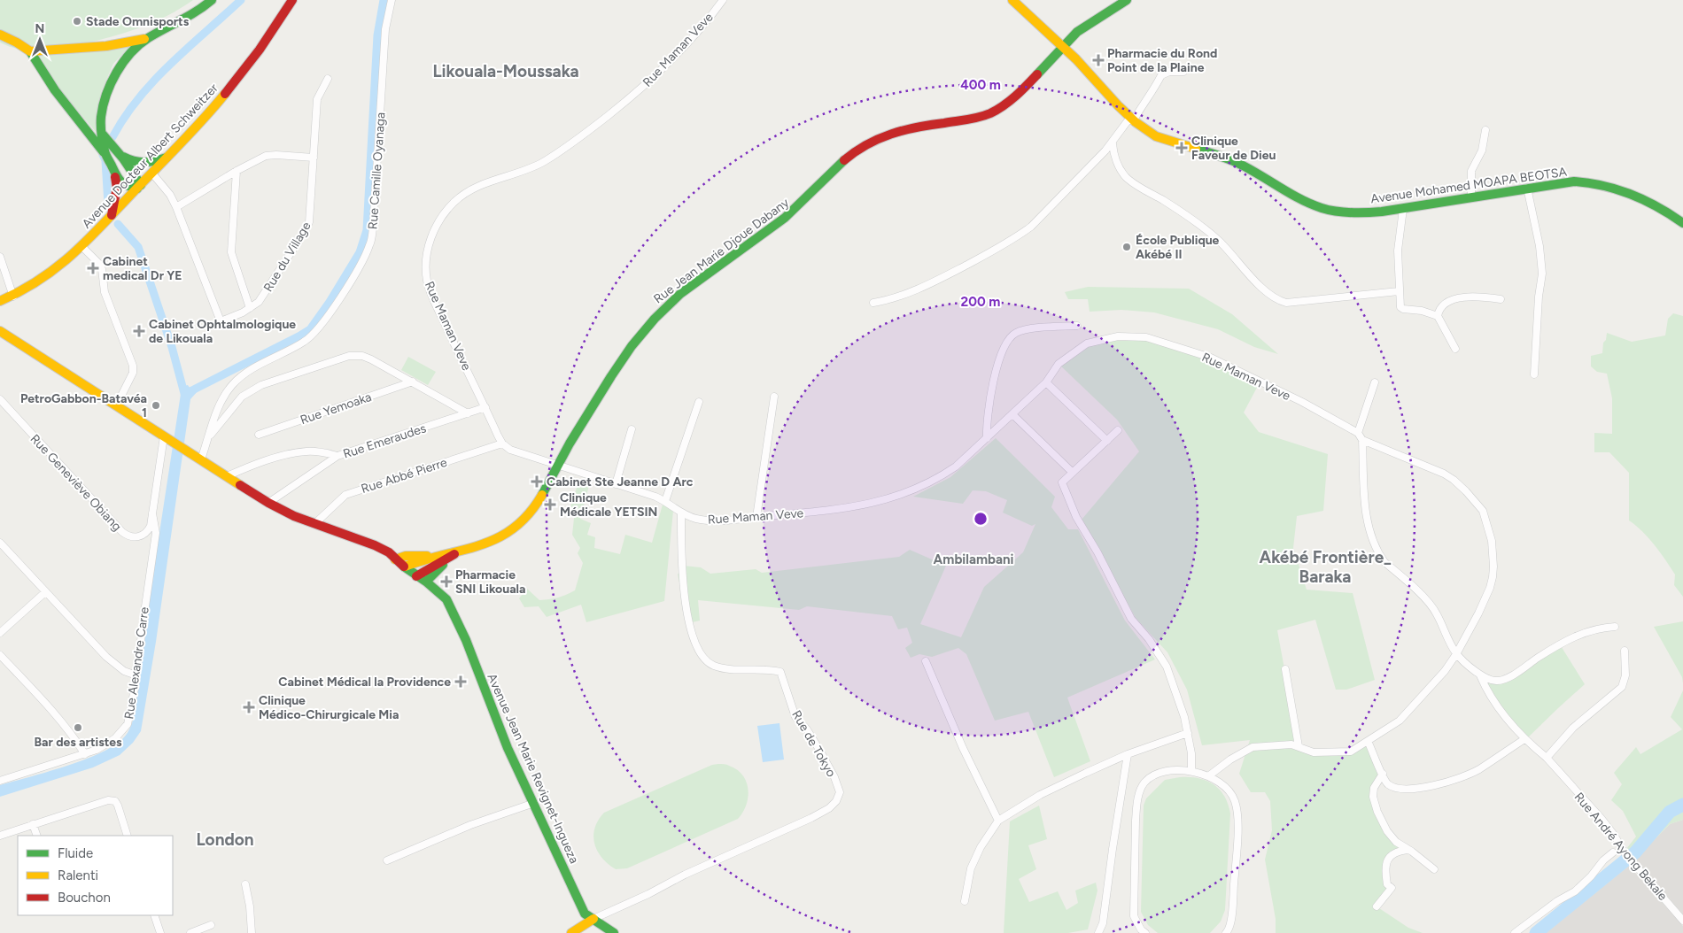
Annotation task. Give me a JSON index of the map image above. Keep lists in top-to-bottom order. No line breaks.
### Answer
{"streets":{"main road":["Avenue Docteur Albert Schweitzer","Avenue Mohamed MOAPA BEOTSA","Rue Jean Marie Djoue Dabany","Avenue Jean Marie Revignet-Ingueza"],"street":["Rue Maman Veve","Rue Camille Oyanaga","Rue du Village","Rue Yemoaka","Rue Emeraudes","Rue Abbé Pierre","Rue Geneviève Obiang","Rue Alexandre Carre","Rue de Tokyo","Rue André Ayong Bekale"]},"crossings":[["Rue Maman Veve","Rue Jean Marie Djoue Dabany"],["Rue Maman Veve","Rue Emeraudes"],["Rue Maman Veve","Rue Abbé Pierre"],["Rue Maman Veve","Rue de Tokyo"],["Rue Camille Oyanaga","Avenue Jean Marie Revignet-Ingueza"],["Avenue Mohamed MOAPA BEOTSA","Rue Jean Marie Djoue Dabany"],["Rue Emeraudes","Avenue Jean Marie Revignet-Ingueza"],["Rue Abbé Pierre","Avenue Jean Marie Revignet-Ingueza"],["Rue Geneviève Obiang","Rue Alexandre Carre"],["Rue Geneviève Obiang","Avenue Jean Marie Revignet-Ingueza"],["Rue de Tokyo","Avenue Jean Marie Revignet-Ingueza"]],"districts":["Likouala-Moussaka","Akébé Frontière_ Baraka","Ambilambani","London"],"places":{"other":["Stade Omnisports","École Publique Akébé II","PetroGabbon-Batavéa 1","Bar des artistes"],"health":["Pharmacie du Rond Point de la Plaine","Clinique Faveur de Dieu","Cabinet medical Dr YE","Cabinet Ophtalmologique de Likouala","Cabinet Ste Jeanne D Arc","Clinique Médicale YETSIN","Pharmacie SNI Likouala","Cabinet Médical la Providence","Clinique Médico-Chirurgicale Mia"]},"legend":["Fluide","Ralenti","Bouchon"],"north":"top","rings":["400 m","200 m"]}
